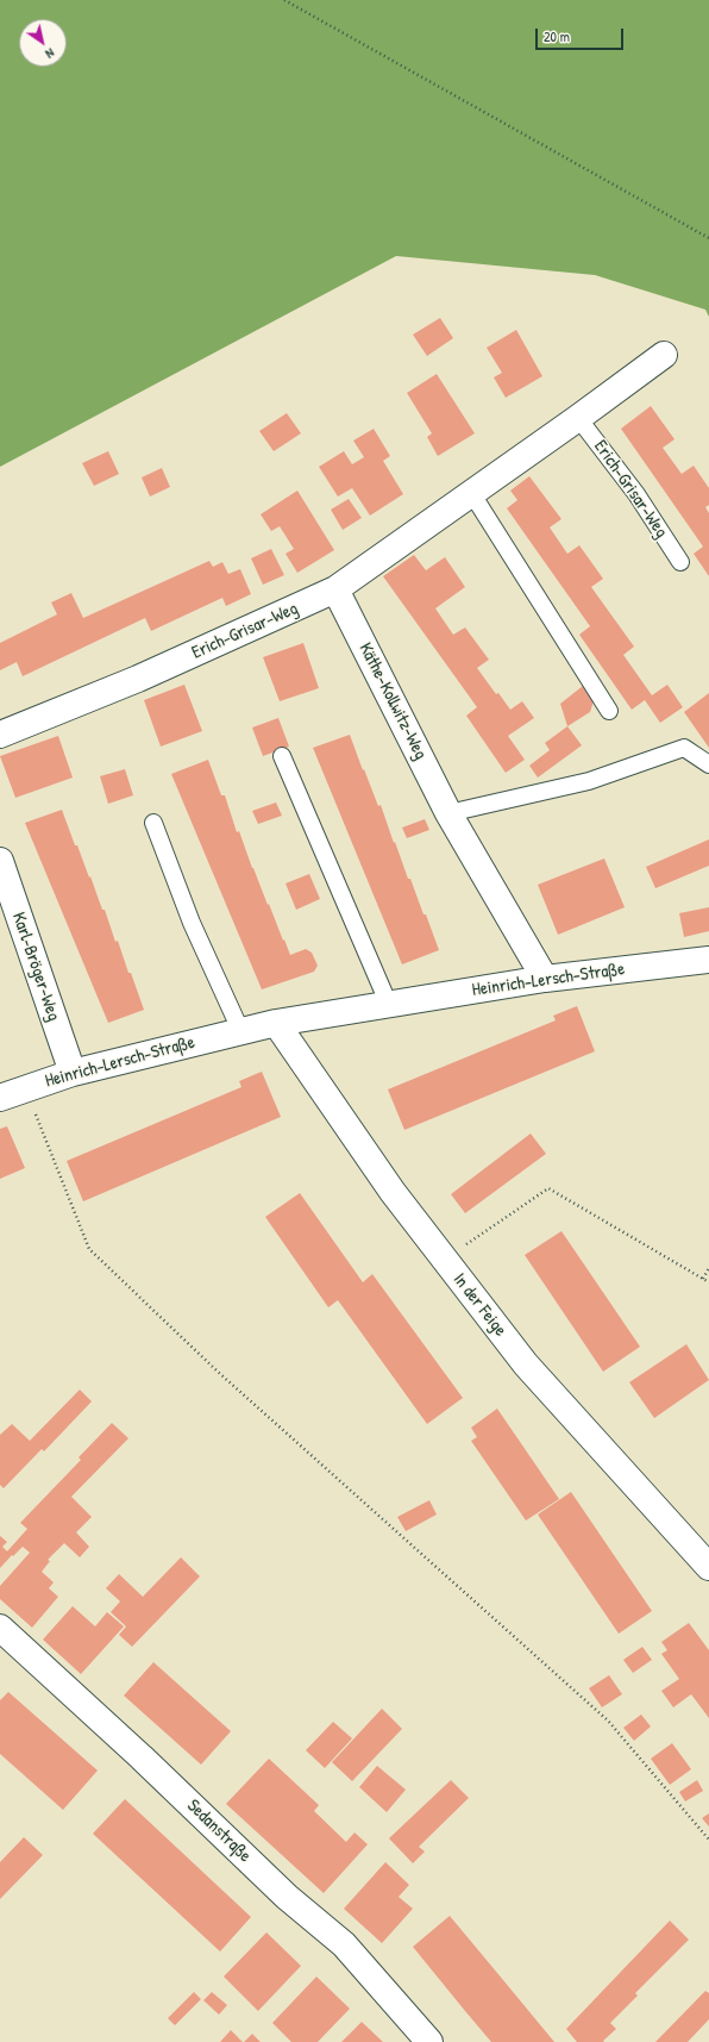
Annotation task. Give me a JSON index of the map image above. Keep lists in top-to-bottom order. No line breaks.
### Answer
{"streets":{"street":["Erich-Grisar-Weg","Käthe-Kollwitz-Weg","Karl-Bröger-Weg","Heinrich-Lersch-Straße","In der Feige","Sedanstraße"]},"crossings":[["Erich-Grisar-Weg","Käthe-Kollwitz-Weg"],["Käthe-Kollwitz-Weg","Heinrich-Lersch-Straße"],["Karl-Bröger-Weg","Heinrich-Lersch-Straße"],["Heinrich-Lersch-Straße","In der Feige"]],"scale_bar":"20 m","north":"bottom right"}
